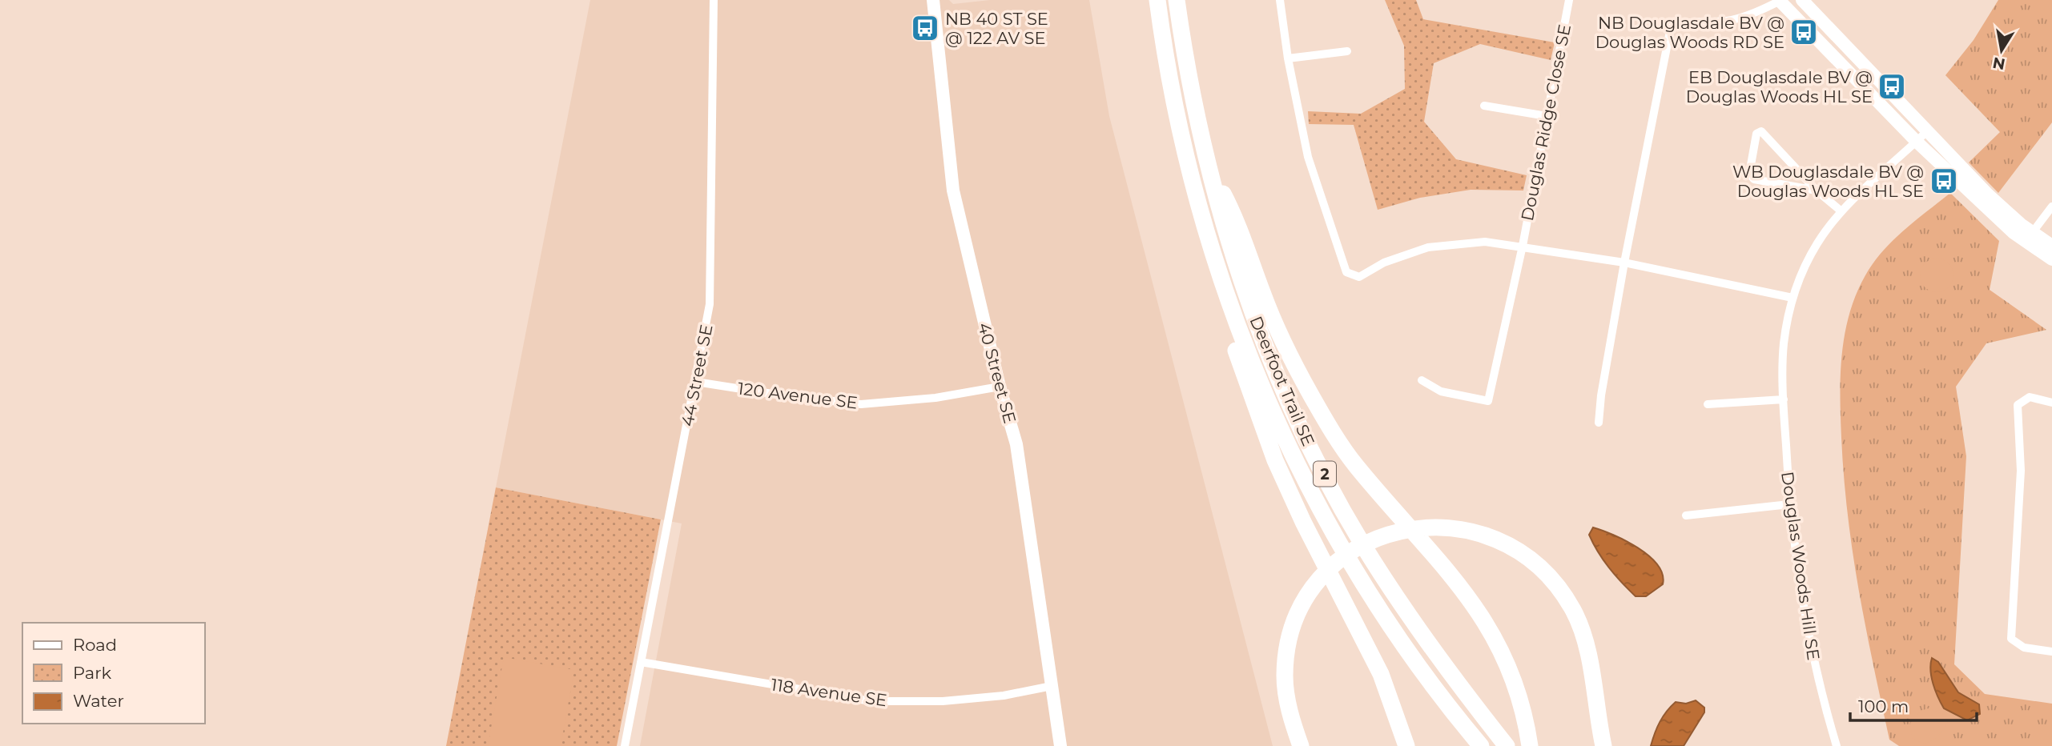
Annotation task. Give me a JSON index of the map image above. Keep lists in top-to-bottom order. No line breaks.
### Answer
{"streets":{"highway":["Deerfoot Trail SE","2"],"street":["Douglas Ridge Close SE","40 Street SE","44 Street SE","120 Avenue SE","Douglas Woods Hill SE","118 Avenue SE"]},"crossings":[["40 Street SE","120 Avenue SE"],["40 Street SE","118 Avenue SE"],["44 Street SE","120 Avenue SE"],["44 Street SE","118 Avenue SE"]],"places":{"bus stop":["NB 40 ST SE @ 122 AV SE","NB Douglasdale BV @ Douglas Woods RD SE","EB Douglasdale BV @ Douglas Woods HL SE","WB Douglasdale BV @ Douglas Woods HL SE"]},"legend":["Road","Park","Water"],"scale_bar":"100 m","north":"bottom"}
